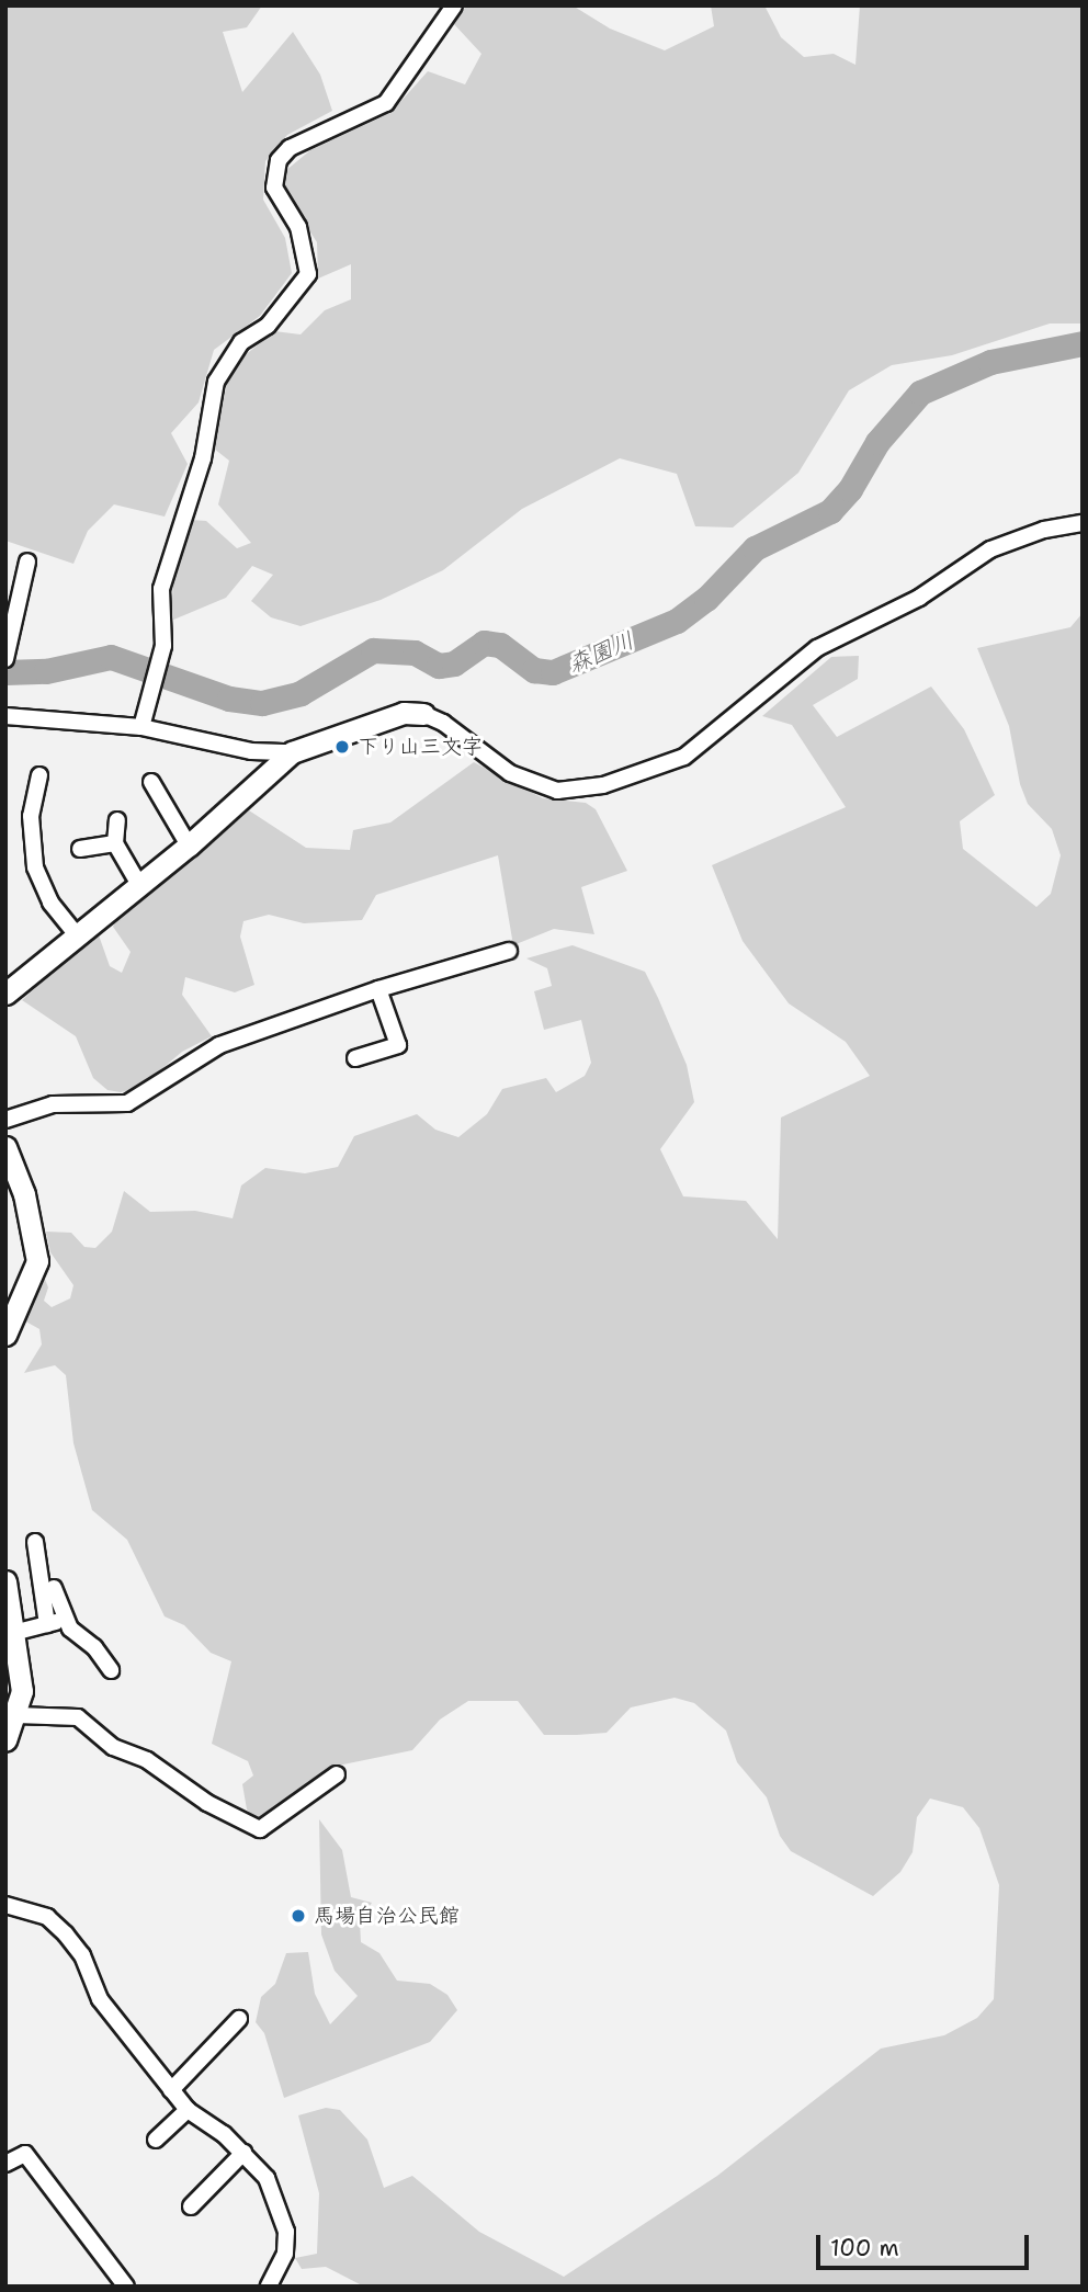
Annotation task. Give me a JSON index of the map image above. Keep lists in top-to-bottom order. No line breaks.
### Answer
{"water":["森園川"],"places":["下り山三文字","馬場自治公民館"],"scale_bar":"100 m"}
